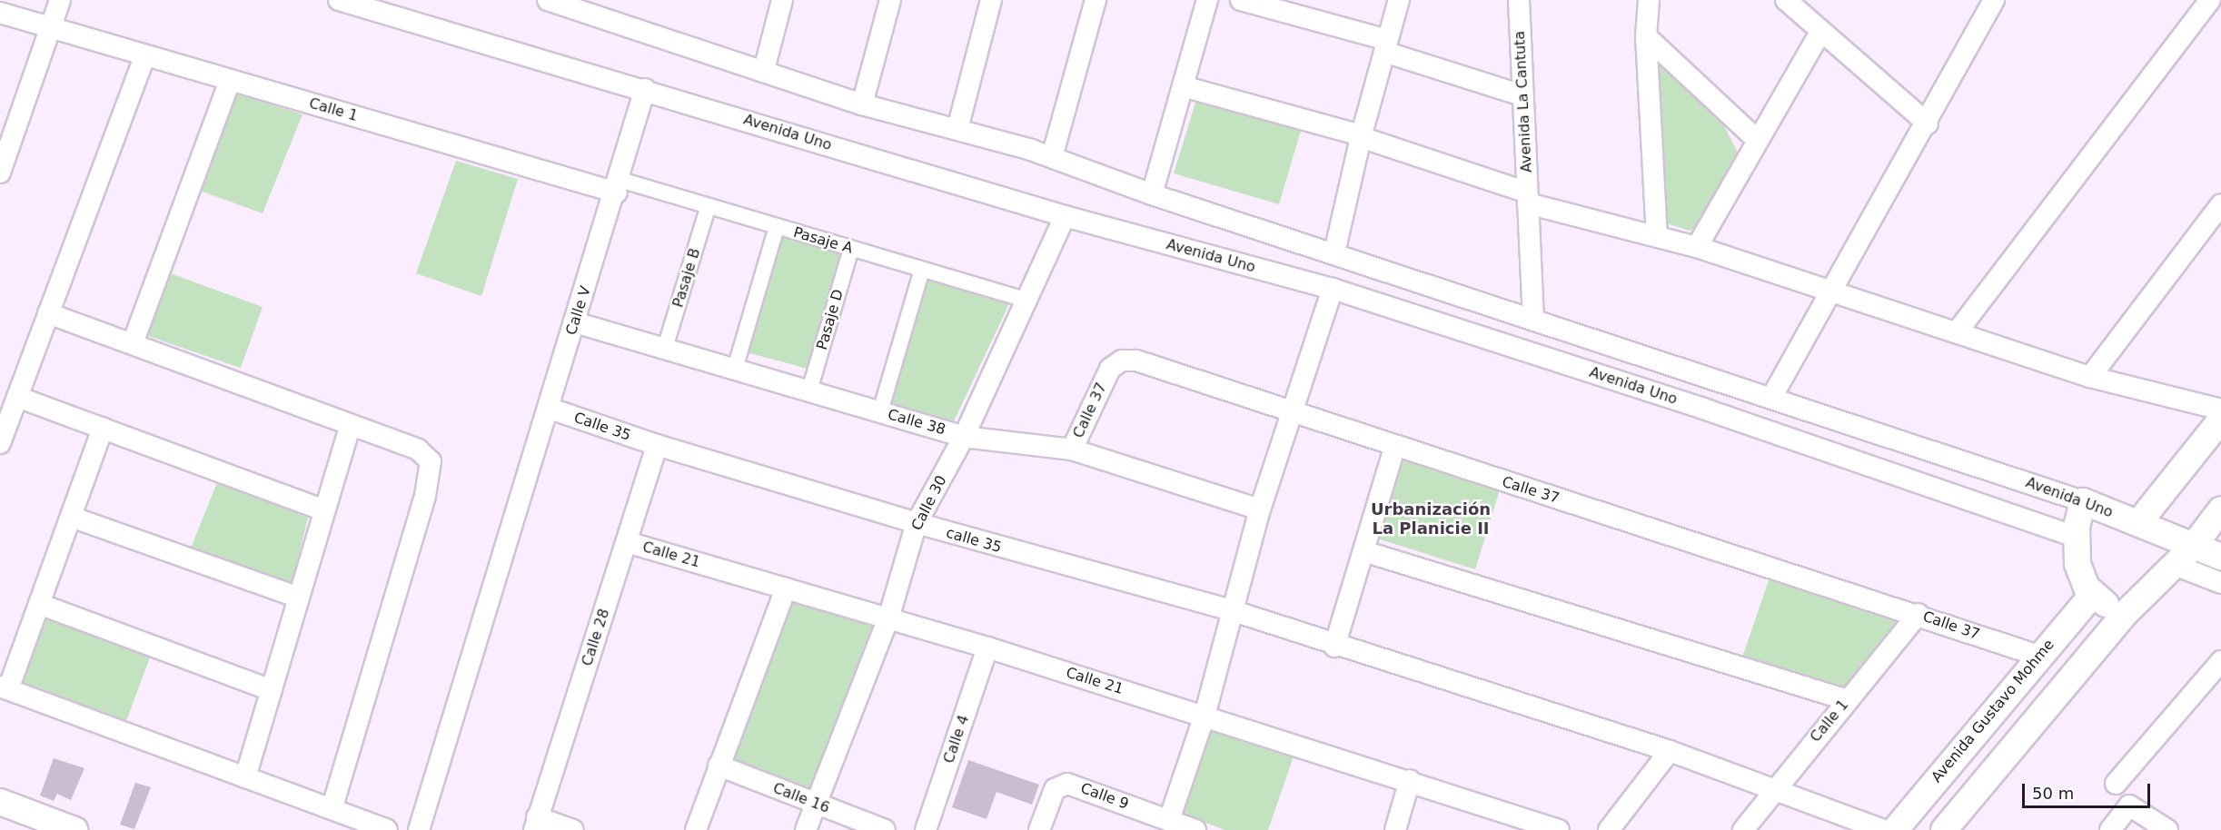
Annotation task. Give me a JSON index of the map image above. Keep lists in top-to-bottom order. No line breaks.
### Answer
{"streets":{"street":["Avenida La Cantuta","Calle 1","Avenida Uno","Pasaje A","Pasaje B","Calle V","Pasaje D","Calle 37","Calle 38","Calle 35","Calle 30","calle 35","Calle 21","Calle 28","Avenida Gustavo Mohme","Calle 4","Calle 9","Calle 16"]},"crossings":[["Avenida La Cantuta","Avenida Uno"],["Calle 1","Pasaje A"],["Calle 1","Calle V"],["Calle 1","Calle 37"],["Calle 1","calle 35"],["Avenida Uno","Calle V"],["Avenida Uno","Calle 30"],["Pasaje A","Pasaje B"],["Pasaje A","Calle V"],["Pasaje A","Pasaje D"],["Pasaje A","Calle 30"],["Pasaje B","Calle 38"],["Calle V","Calle 38"],["Calle V","Calle 35"],["Pasaje D","Calle 38"],["Calle 37","Calle 38"],["Calle 37","Avenida Gustavo Mohme"],["Calle 38","Calle 30"],["Calle 35","calle 35"],["Calle 35","Calle 28"],["Calle 30","calle 35"],["Calle 30","Calle 21"],["Calle 30","Calle 16"],["calle 35","Calle 28"],["Calle 21","Calle 28"],["Calle 21","Calle 4"]],"districts":["Urbanización La Planicie II"],"scale_bar":"50 m"}
